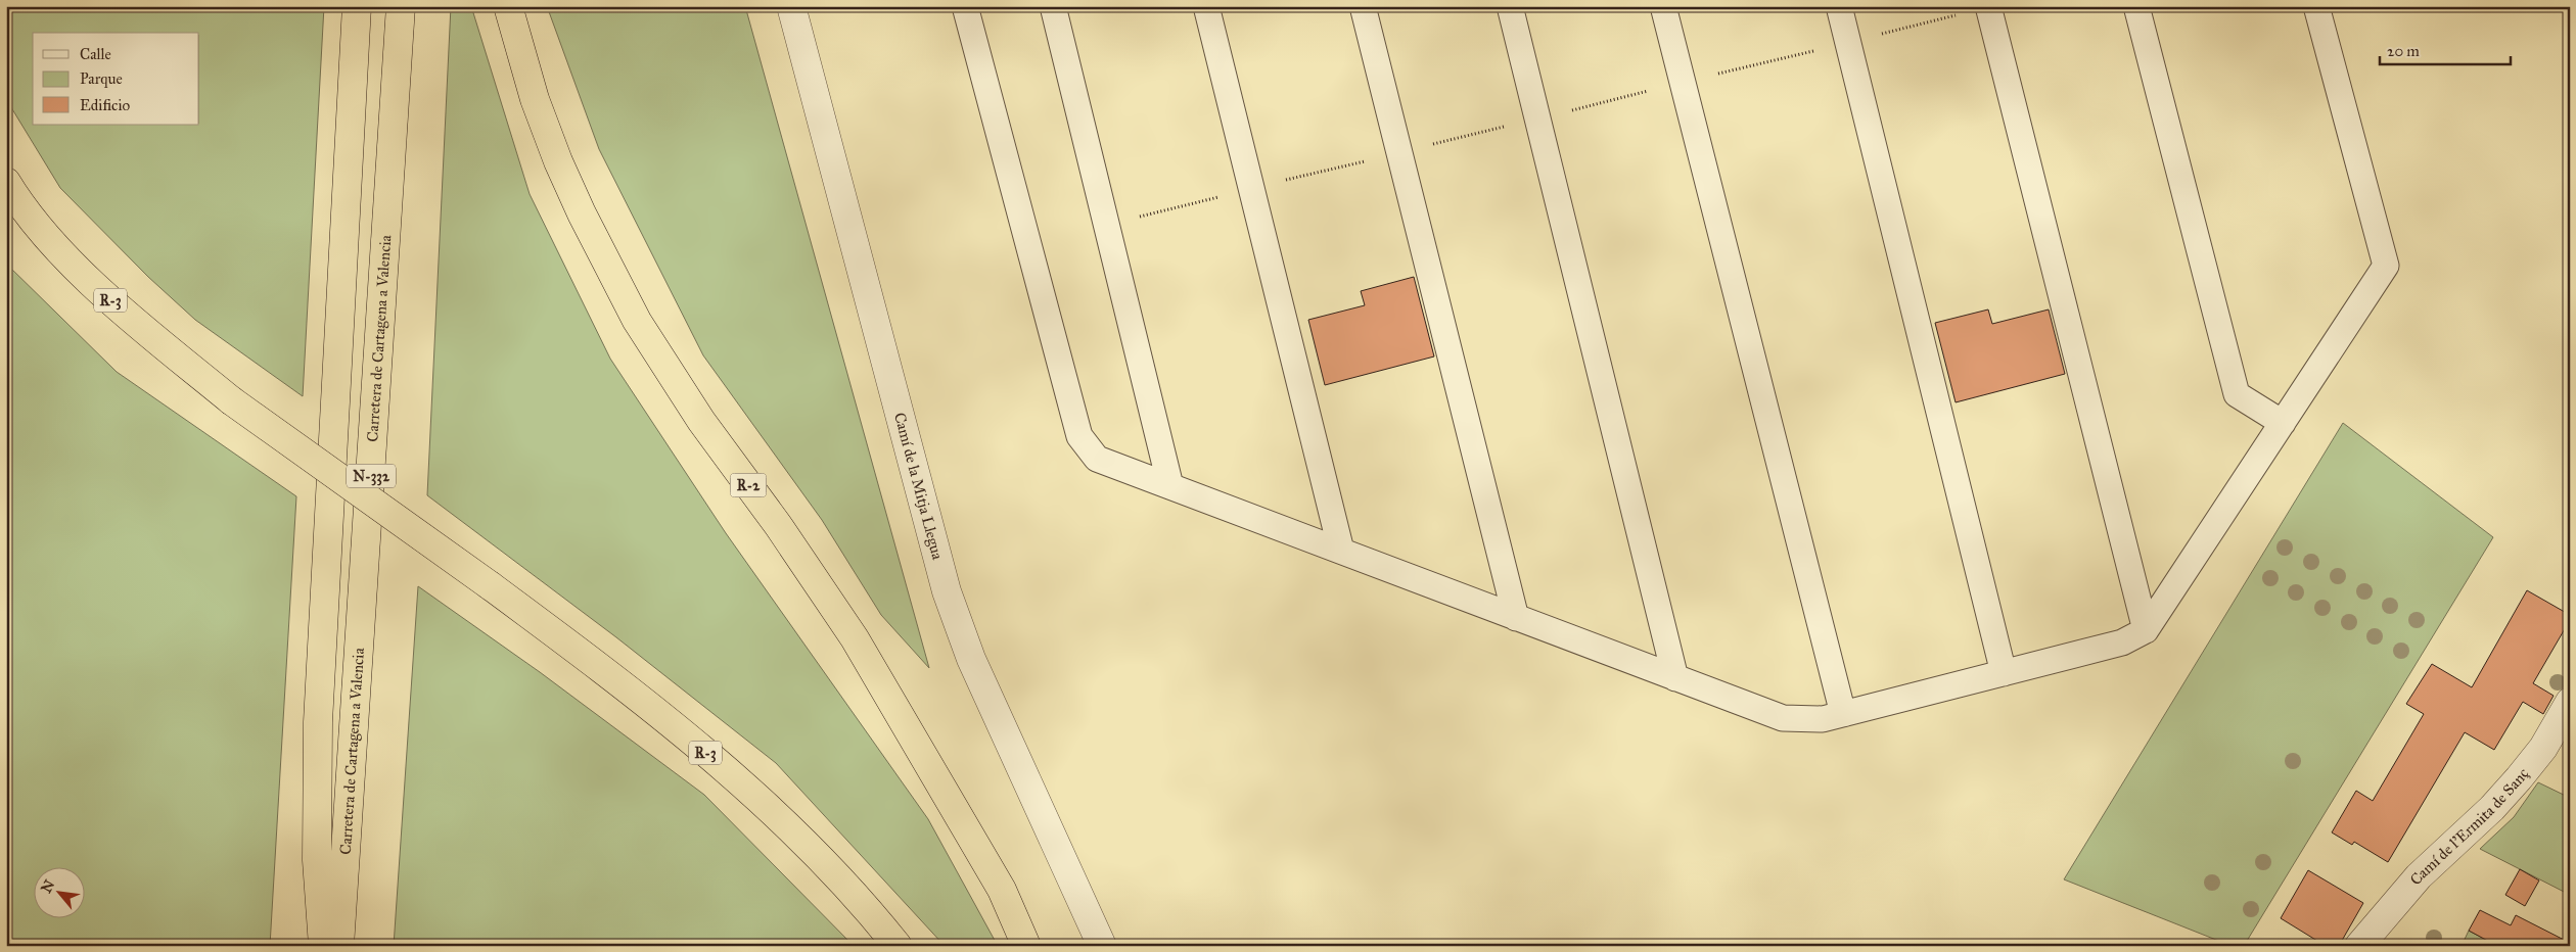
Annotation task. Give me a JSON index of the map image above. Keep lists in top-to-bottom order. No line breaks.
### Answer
{"streets":{"highway":["R-3","Carretera de Cartagena a Valencia","N-332","R-2"],"street":["Camí de la Mitja Llegua","Camí de l'Ermita de Sanç"]},"legend":["Calle","Parque","Edificio"],"scale_bar":"20 m","north":"top left"}
